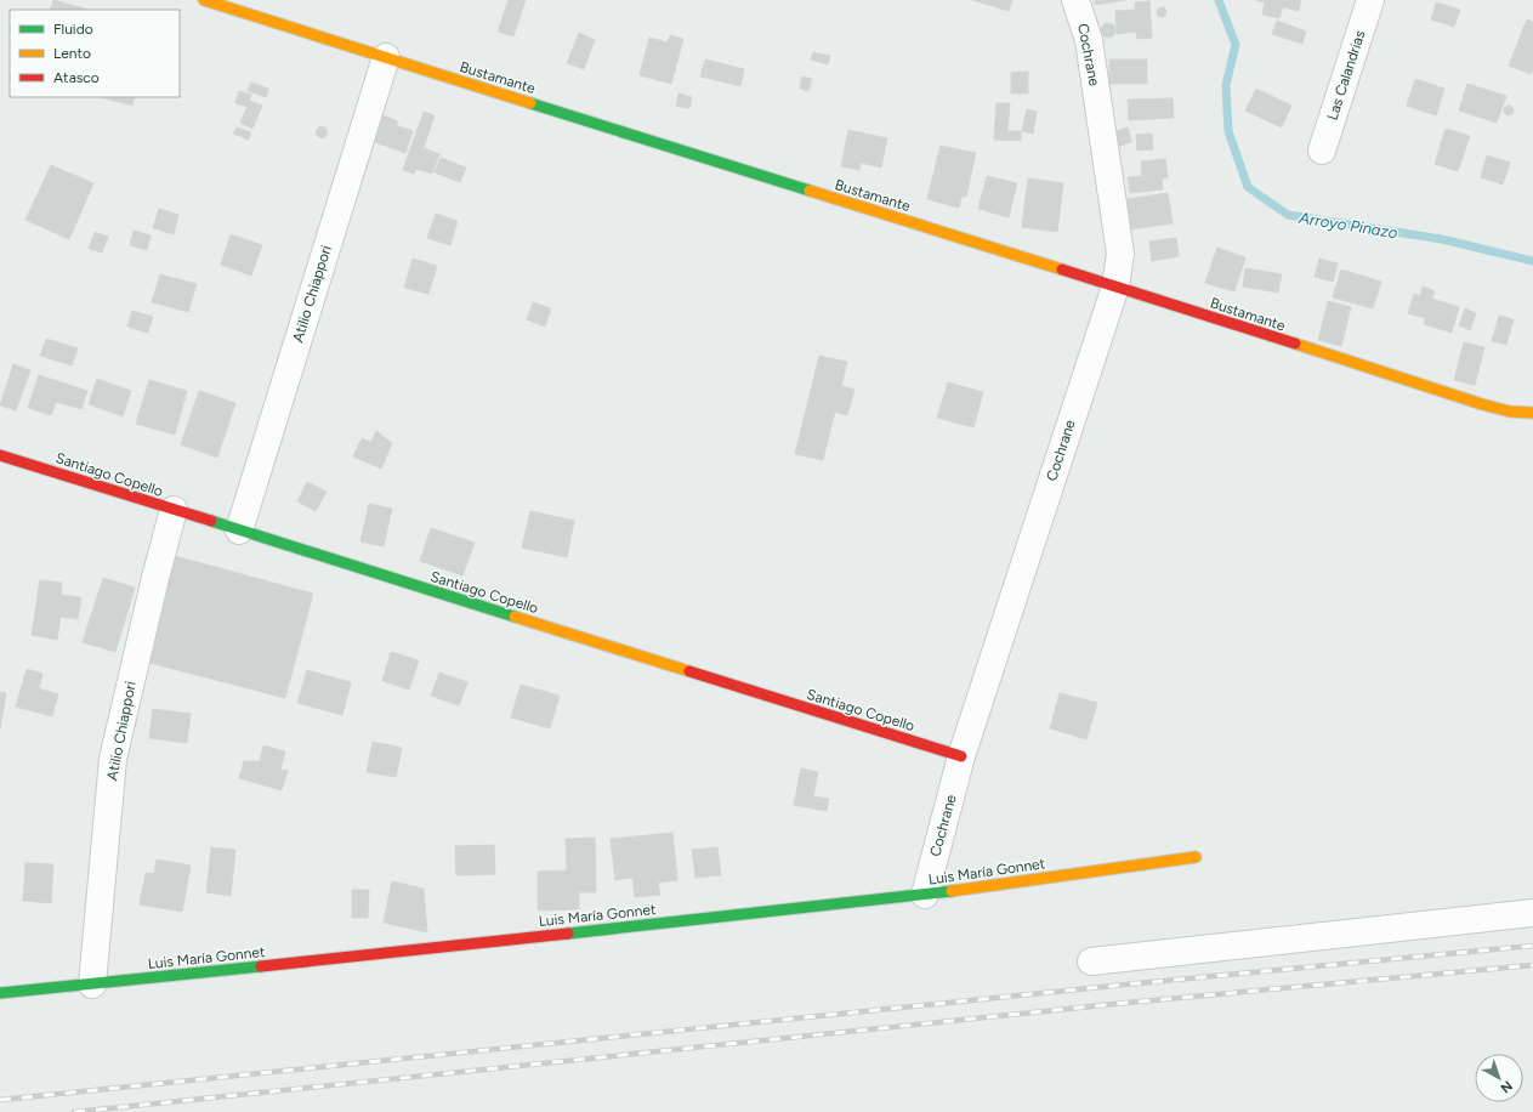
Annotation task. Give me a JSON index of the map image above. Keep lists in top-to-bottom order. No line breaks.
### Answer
{"streets":{"street":["Cochrane","Las Calandrias","Bustamante","Atilio Chiappori","Santiago Copello","Luis María Gonnet"]},"crossings":[["Cochrane","Bustamante"],["Cochrane","Santiago Copello"],["Cochrane","Luis María Gonnet"],["Bustamante","Atilio Chiappori"],["Atilio Chiappori","Santiago Copello"],["Atilio Chiappori","Luis María Gonnet"]],"water":["Arroyo Pinazo"],"legend":["Fluido","Lento","Atasco"],"north":"bottom right"}
